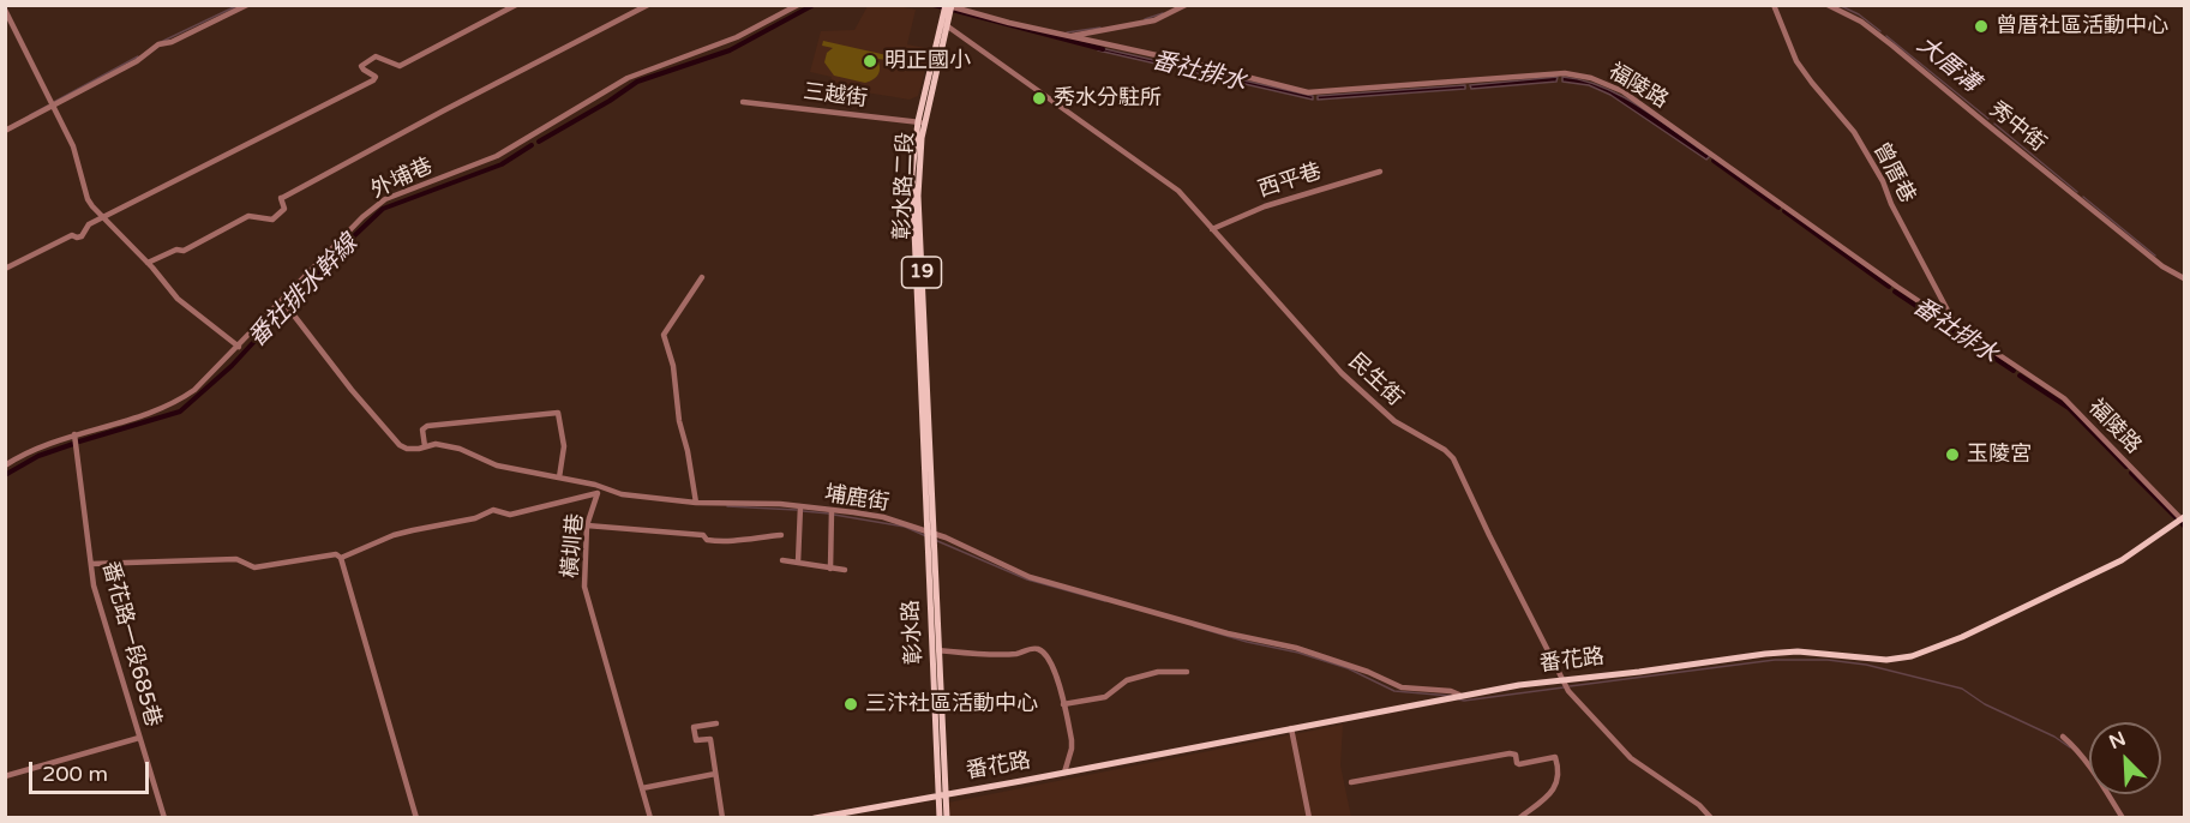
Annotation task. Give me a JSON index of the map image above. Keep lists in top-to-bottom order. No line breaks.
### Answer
{"streets":{"main road":["彰水路二段","19","彰水路","番花路"],"street":["福陵路","三越街","秀中街","曾厝巷","外埔巷","西平巷","民生街","埔鹿街","橫圳巷","番花路一段685巷"]},"crossings":[["福陵路","曾厝巷"],["福陵路","彰水路二段"],["福陵路","番花路"],["三越街","彰水路二段"],["外埔巷","埔鹿街"],["外埔巷","番花路一段685巷"],["西平巷","民生街"],["彰水路二段","民生街"],["彰水路二段","埔鹿街"],["彰水路二段","彰水路"],["民生街","番花路"],["埔鹿街","彰水路"],["埔鹿街","番花路"],["橫圳巷","番花路一段685巷"],["彰水路","番花路"]],"water":["大厝溝","番社排水","番社排水幹線"],"places":["曾厝社區活動中心","明正國小","秀水分駐所","玉陵宮","三汴社區活動中心"],"scale_bar":"200 m","north":"top left"}
